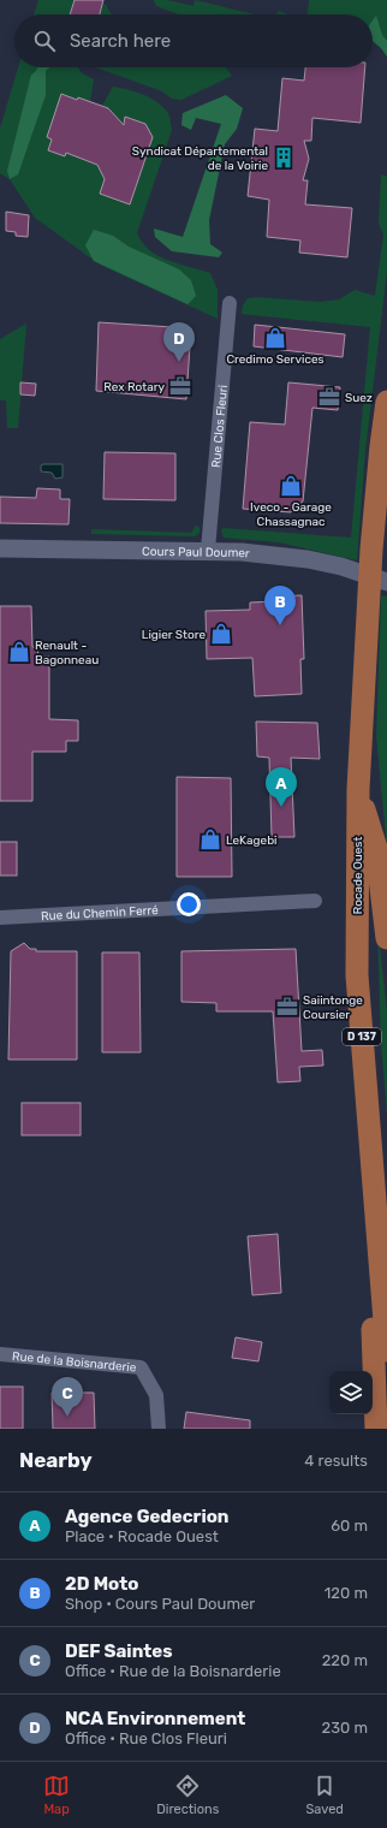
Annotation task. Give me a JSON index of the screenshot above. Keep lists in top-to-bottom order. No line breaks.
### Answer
{"streets":{"main road":["Rocade Ouest","D 137"],"street":["Rue Clos Fleuri","Cours Paul Doumer","Rue du Chemin Ferré","Rue de la Boisnarderie"]},"crossings":[["Rue Clos Fleuri","Cours Paul Doumer"],["Rocade Ouest","D 137"]],"places":{"building":["Syndicat Départemental de la Voirie"],"shop":["Credimo Services","Iveco - Garage Chassagnac","Ligier Store","Renault - Bagonneau","LeKagebi"],"office":["Rex Rotary","Suez","Saiintonge Coursier"]},"page":{"search":"Search here","pins":["D","B","A","C"],"heading":["Nearby","4 results"],"list":[{"mark":"A","name":"Agence Gedecrion","note":"Place · Rocade Ouest","value":"60 m"},{"mark":"B","name":"2D Moto","note":"Shop · Cours Paul Doumer","value":"120 m"},{"mark":"C","name":"DEF Saintes","note":"Office · Rue de la Boisnarderie","value":"220 m"},{"mark":"D","name":"NCA Environnement","note":"Office · Rue Clos Fleuri","value":"230 m"}],"nav":["Map","Directions","Saved"]}}
